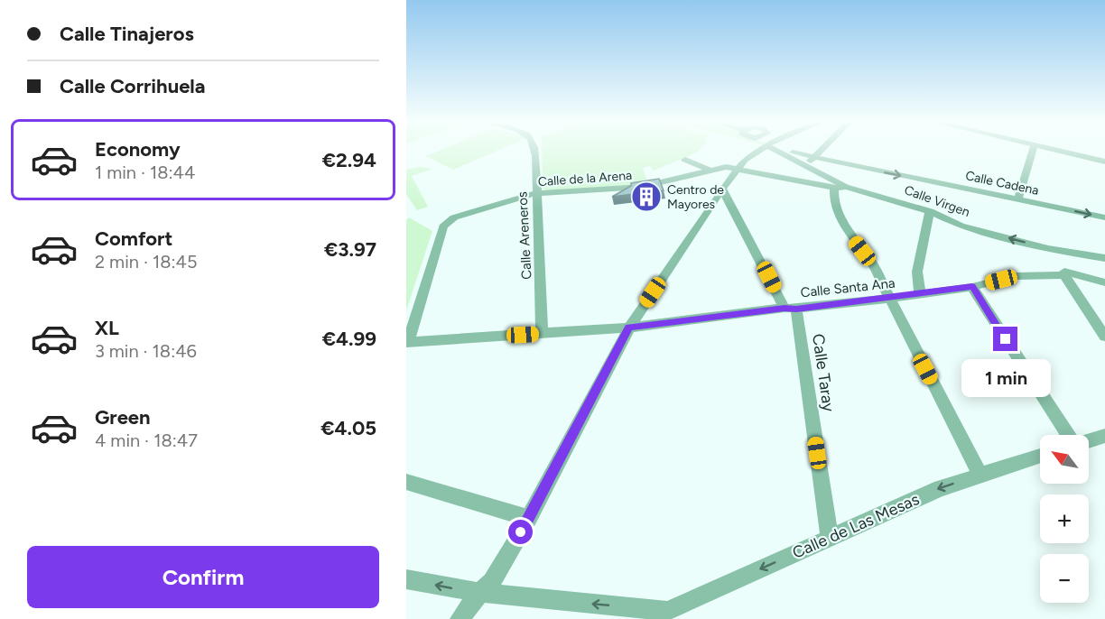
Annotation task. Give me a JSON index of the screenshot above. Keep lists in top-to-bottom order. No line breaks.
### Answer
{"streets":{"street":["Calle de la Arena","Calle Cadena","Calle Virgen","Calle Areneros","Calle Santa Ana","Calle Taray","Calle de Las Mesas"]},"crossings":[["Calle de la Arena","Calle Virgen"],["Calle de la Arena","Calle Areneros"],["Calle de la Arena","Calle Santa Ana"],["Calle Areneros","Calle Santa Ana"],["Calle Santa Ana","Calle Taray"],["Calle Taray","Calle de Las Mesas"]],"one_way":["Calle Cadena","Calle Virgen","Calle de Las Mesas"],"places":{"building":["Centro de Mayores"]},"north":"top left","page":{"banner":["Calle Tinajeros","Calle Corrihuela"],"list":[{"name":"Economy","note":"1 min · 18:44","value":"€2.94"},{"name":"Comfort","note":"2 min · 18:45","value":"€3.97"},{"name":"XL","note":"3 min · 18:46","value":"€4.99"},{"name":"Green","note":"4 min · 18:47","value":"€4.05"}],"bubble":"1 min","map_buttons":["+","−"],"buttons":"Confirm"}}
